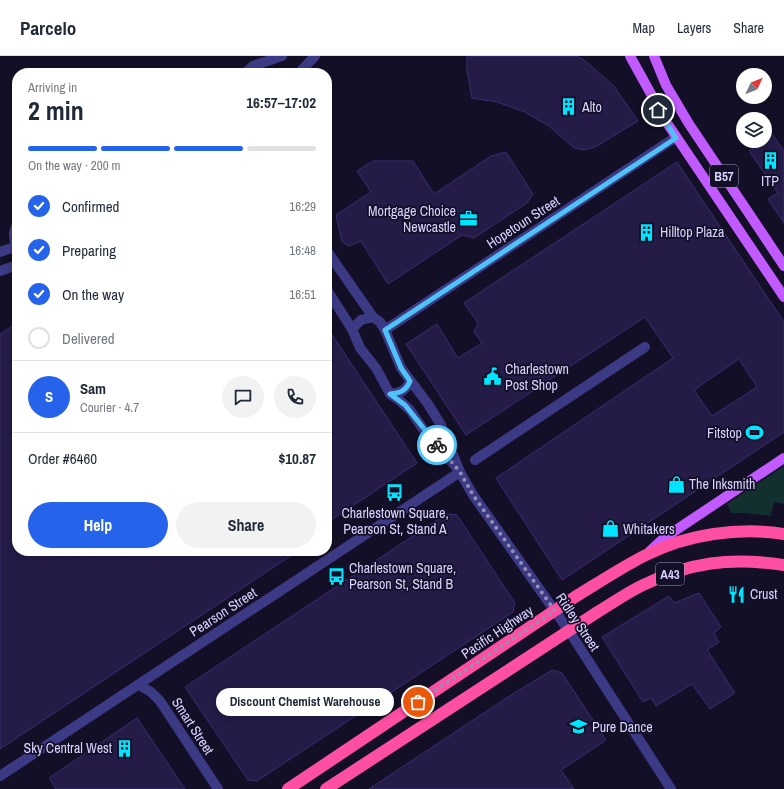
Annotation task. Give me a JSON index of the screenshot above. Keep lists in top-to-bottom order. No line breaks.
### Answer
{"streets":{"highway":["A43","Pacific Highway"],"main road":["B57"],"street":["Hopetoun Street","Pearson Street","Ridley Street","Smart Street"]},"crossings":[["B57","Hopetoun Street"],["Hopetoun Street","Ridley Street"],["A43","Ridley Street"],["Pearson Street","Ridley Street"],["Pearson Street","Smart Street"],["Ridley Street","Pacific Highway"]],"places":{"building":["Alto","ITP","Hilltop Plaza","Sky Central West"],"office":["Mortgage Choice Newcastle"],"public building":["Charlestown Post Shop"],"sports":["Fitstop"],"shop":["The Inksmith","Whitakers"],"bus stop":["Charlestown Square, Pearson St, Stand A","Charlestown Square, Pearson St, Stand B"],"restaurant":["Crust"],"other":["Discount Chemist Warehouse"],"school or university":["Pure Dance"]},"north":"top right","page":{"header":"Parcelo","nav":["Map","Layers","Share"],"heading":["2 min","Arriving in","16:57–17:02"],"panel":["Sam","Courier · 4.7","Order #6460","$10.87"],"bar":"On the way · 200 m","list":[["Confirmed","16:29"],["Preparing","16:48"],["On the way","16:51"],"Delivered"],"round":"S","buttons":["Help","Share"],"bubble":"Discount Chemist Warehouse"}}
